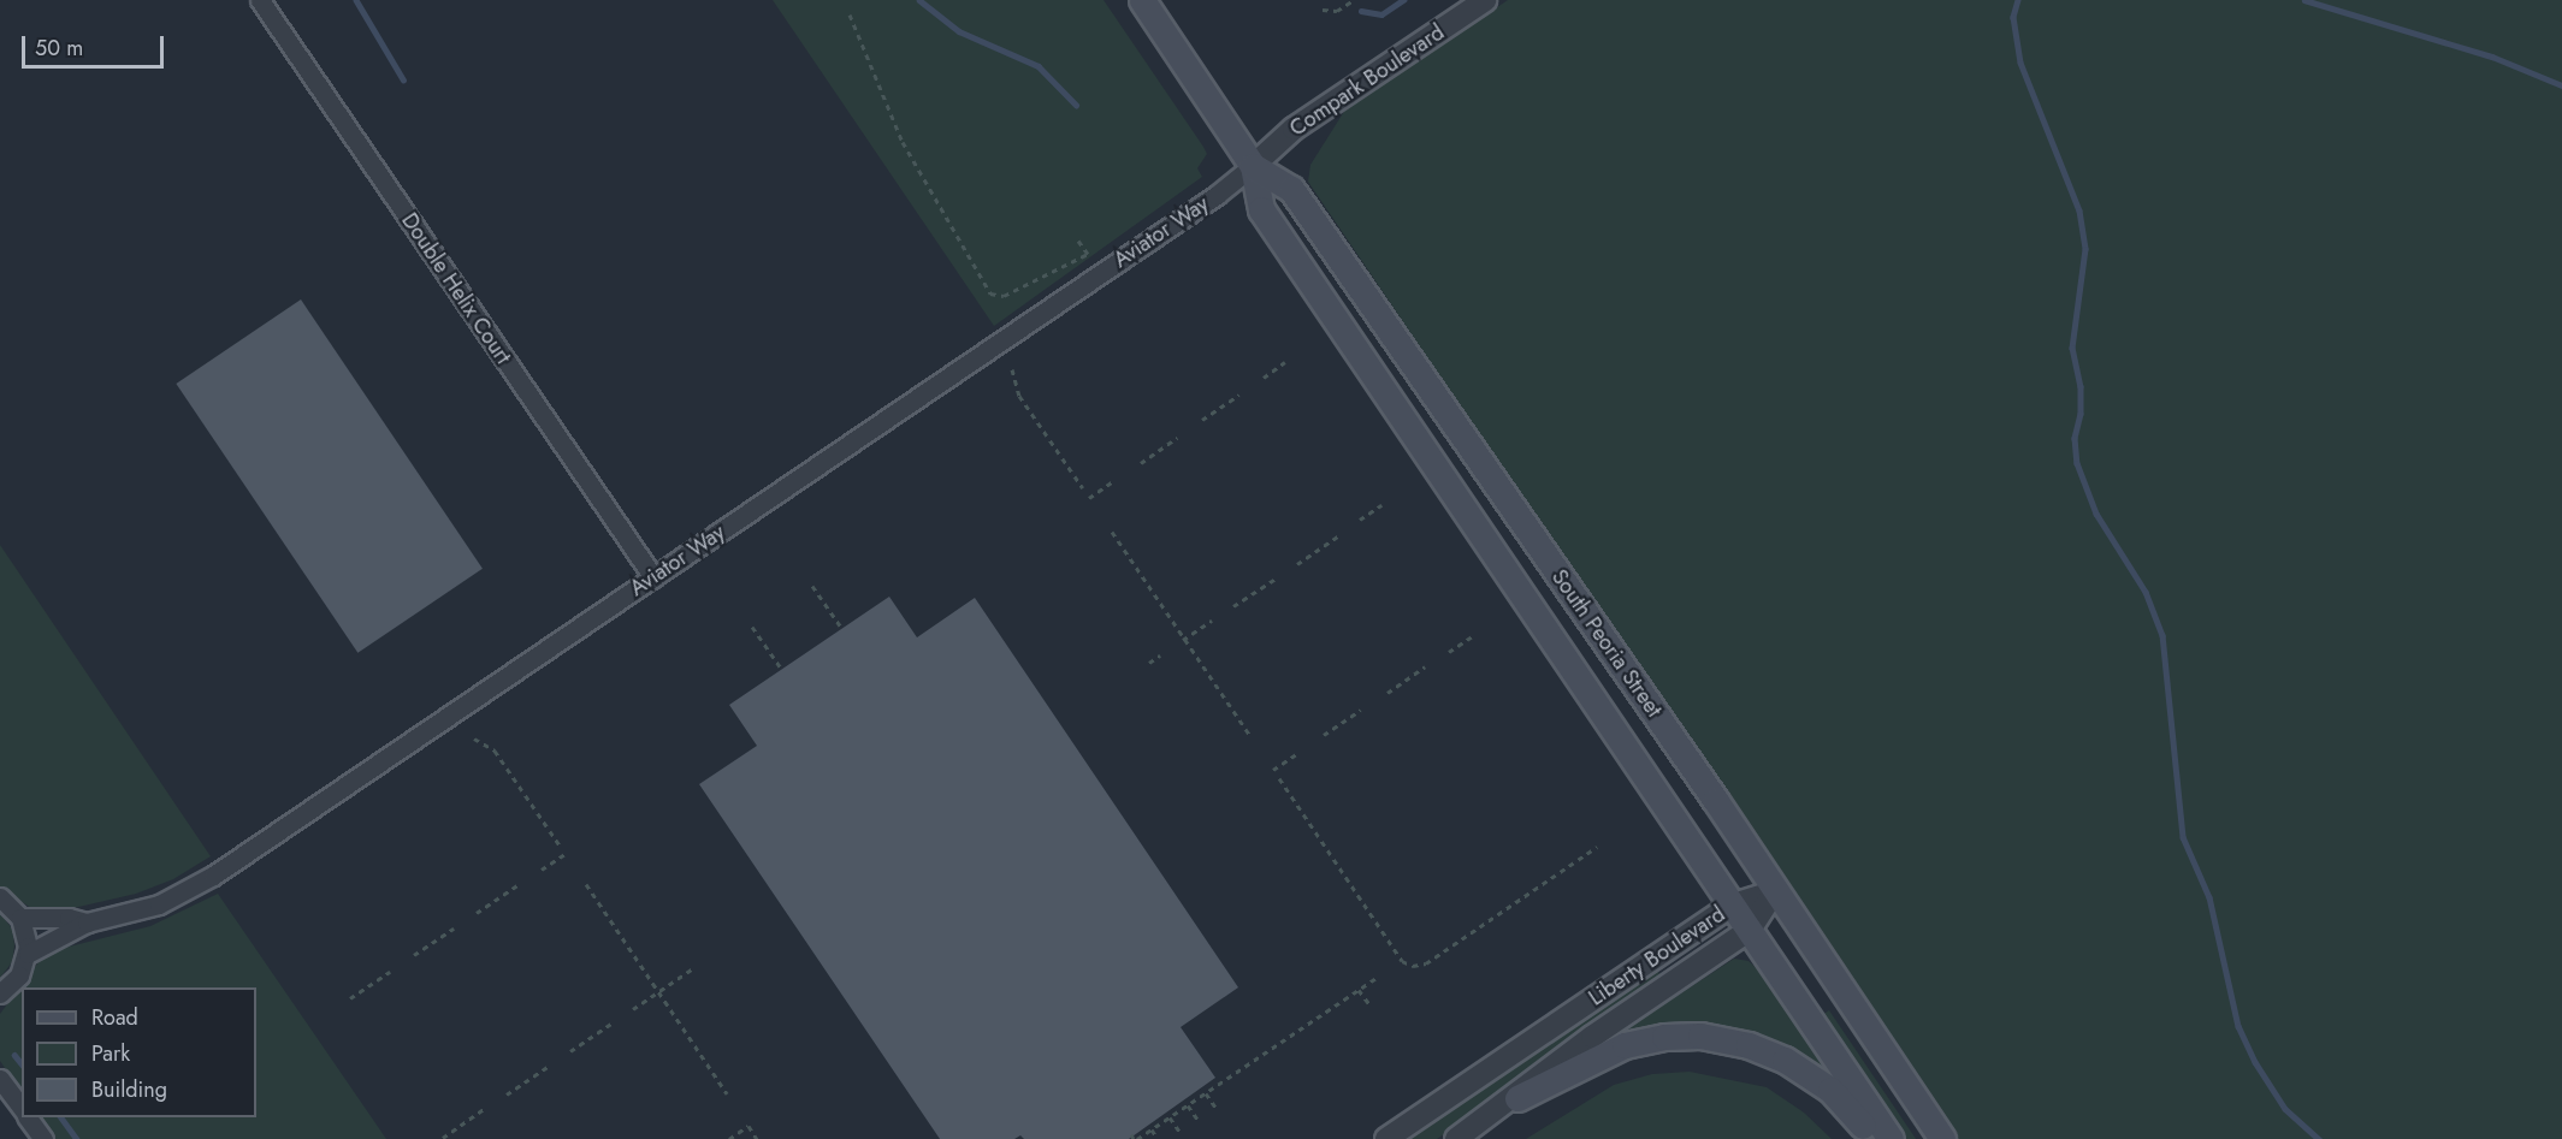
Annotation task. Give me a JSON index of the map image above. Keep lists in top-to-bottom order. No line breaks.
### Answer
{"streets":{"main road":["South Peoria Street"],"street":["Compark Boulevard","Aviator Way","Double Helix Court","Liberty Boulevard"]},"crossings":[["Compark Boulevard","Aviator Way"],["Compark Boulevard","South Peoria Street"],["Aviator Way","Double Helix Court"],["Aviator Way","South Peoria Street"],["South Peoria Street","Liberty Boulevard"]],"legend":["Road","Park","Building"],"scale_bar":"50 m"}
